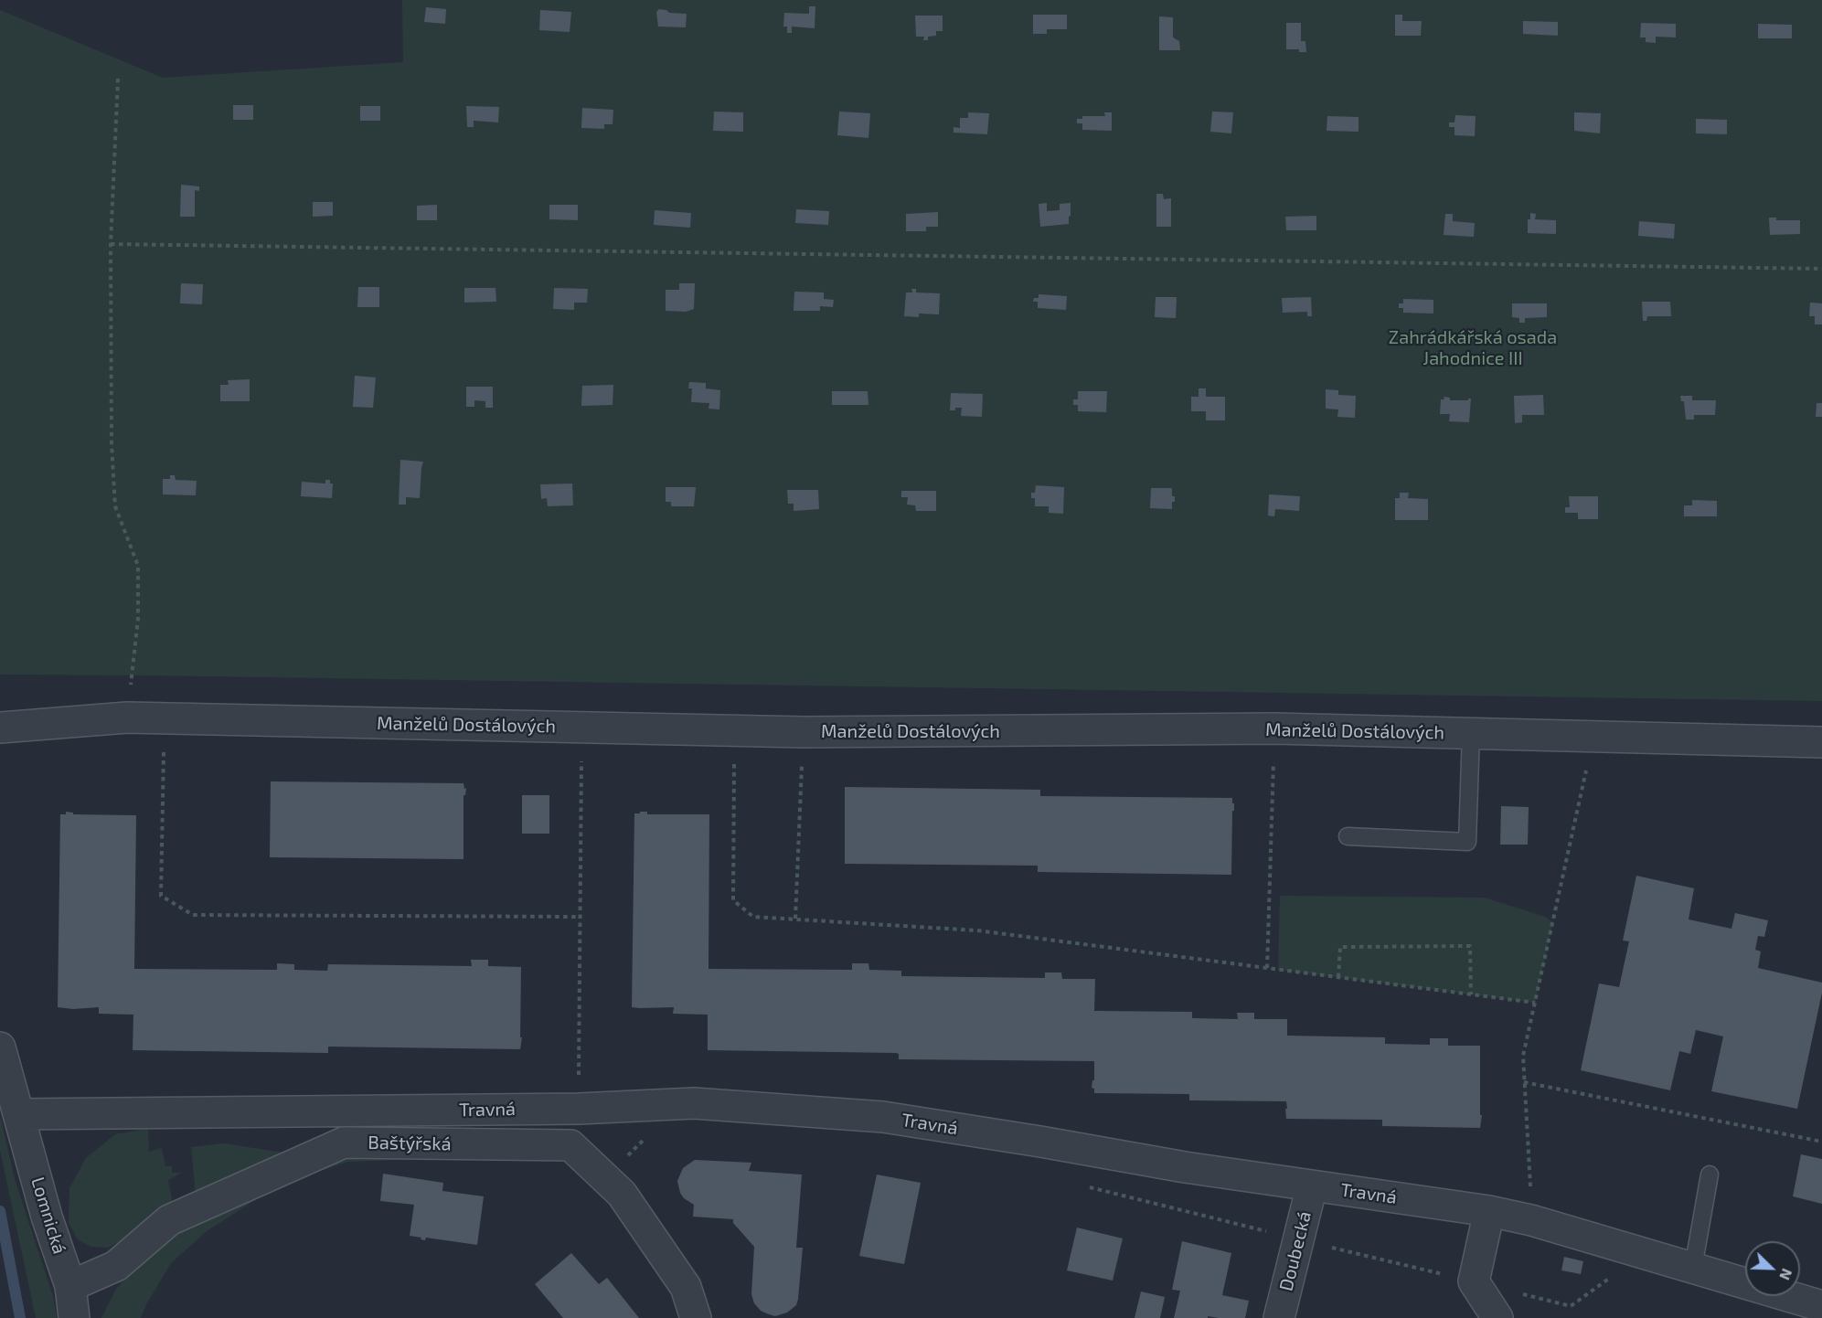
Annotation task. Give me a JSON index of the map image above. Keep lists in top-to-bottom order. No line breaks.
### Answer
{"streets":{"street":["Manželů Dostálových","Travná","Baštýřská","Lomnická","Doubecká"]},"crossings":[["Travná","Lomnická"],["Travná","Doubecká"],["Baštýřská","Lomnická"]],"parks":["Zahrádkářská osada Jahodnice III"],"north":"bottom right"}
